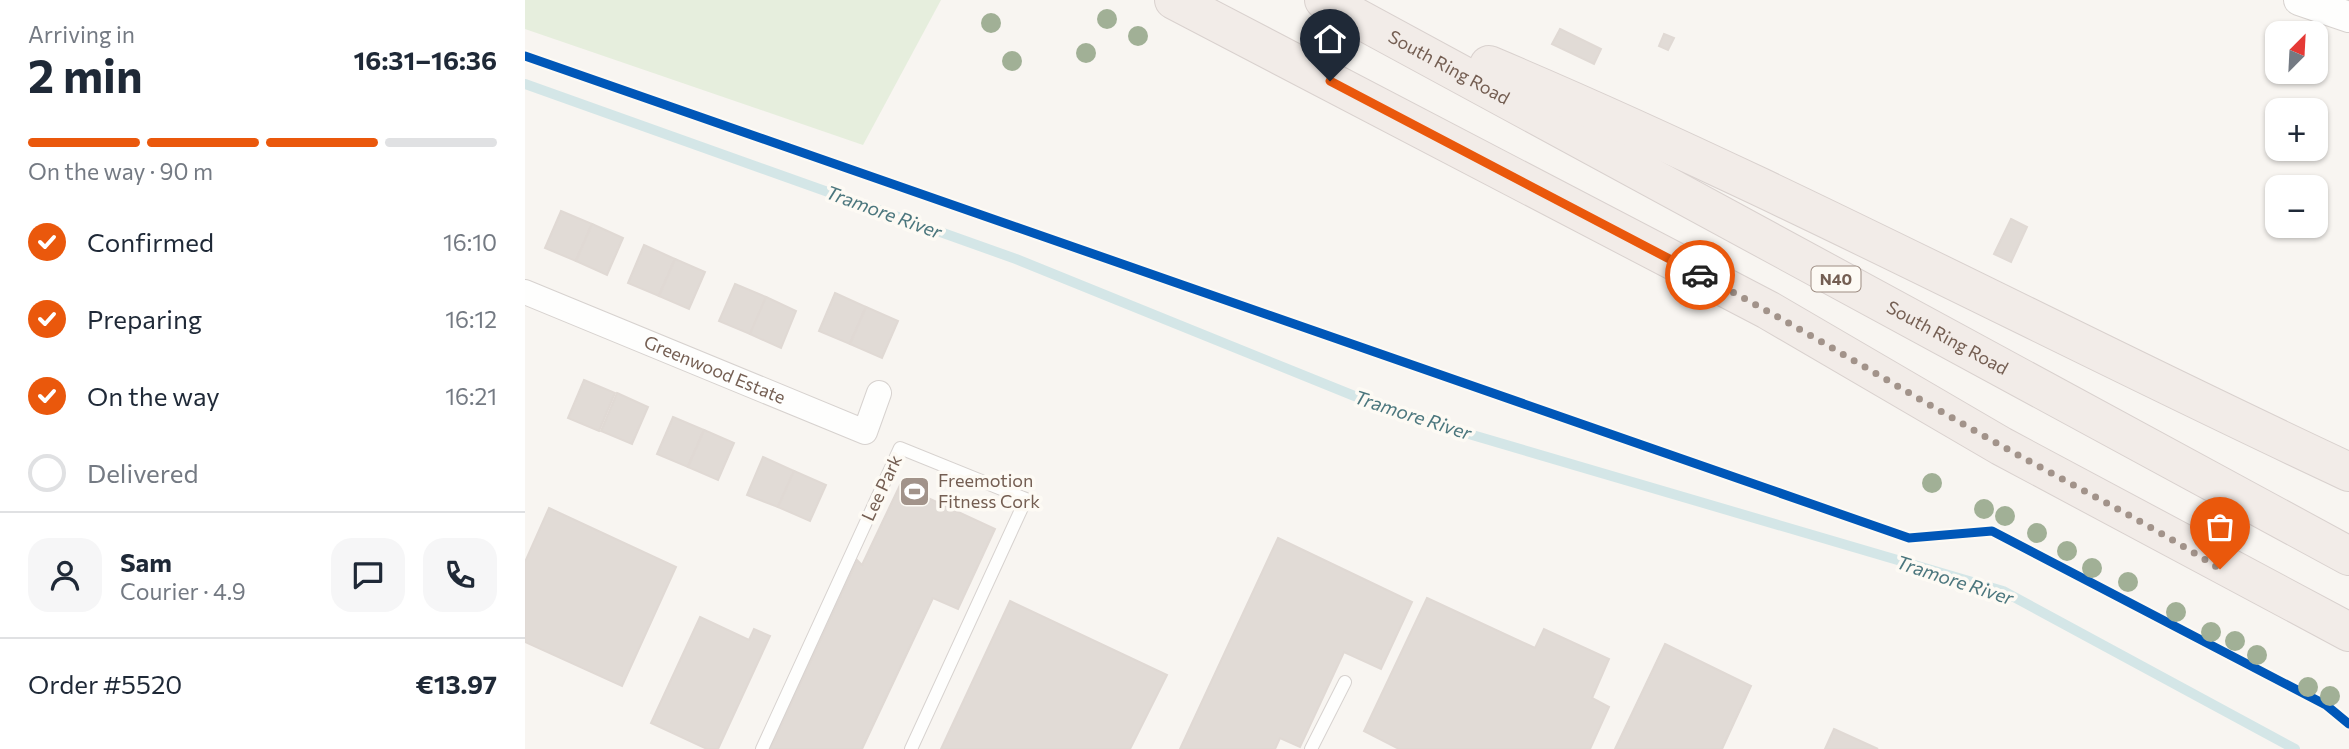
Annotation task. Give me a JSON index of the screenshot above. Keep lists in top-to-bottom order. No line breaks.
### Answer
{"streets":{"highway":["South Ring Road","N40"],"street":["Greenwood Estate"],"lane":["Lee Park"]},"water":["Tramore River"],"places":{"sports":["Freemotion Fitness Cork"]},"north":"top right","page":{"heading":["2 min","Arriving in","16:31–16:36"],"panel":["Sam","Courier · 4.9","Order #5520","€13.97"],"map_buttons":["+","−"],"bar":"On the way · 90 m","list":[["Confirmed","16:10"],["Preparing","16:12"],["On the way","16:21"],"Delivered"]}}
